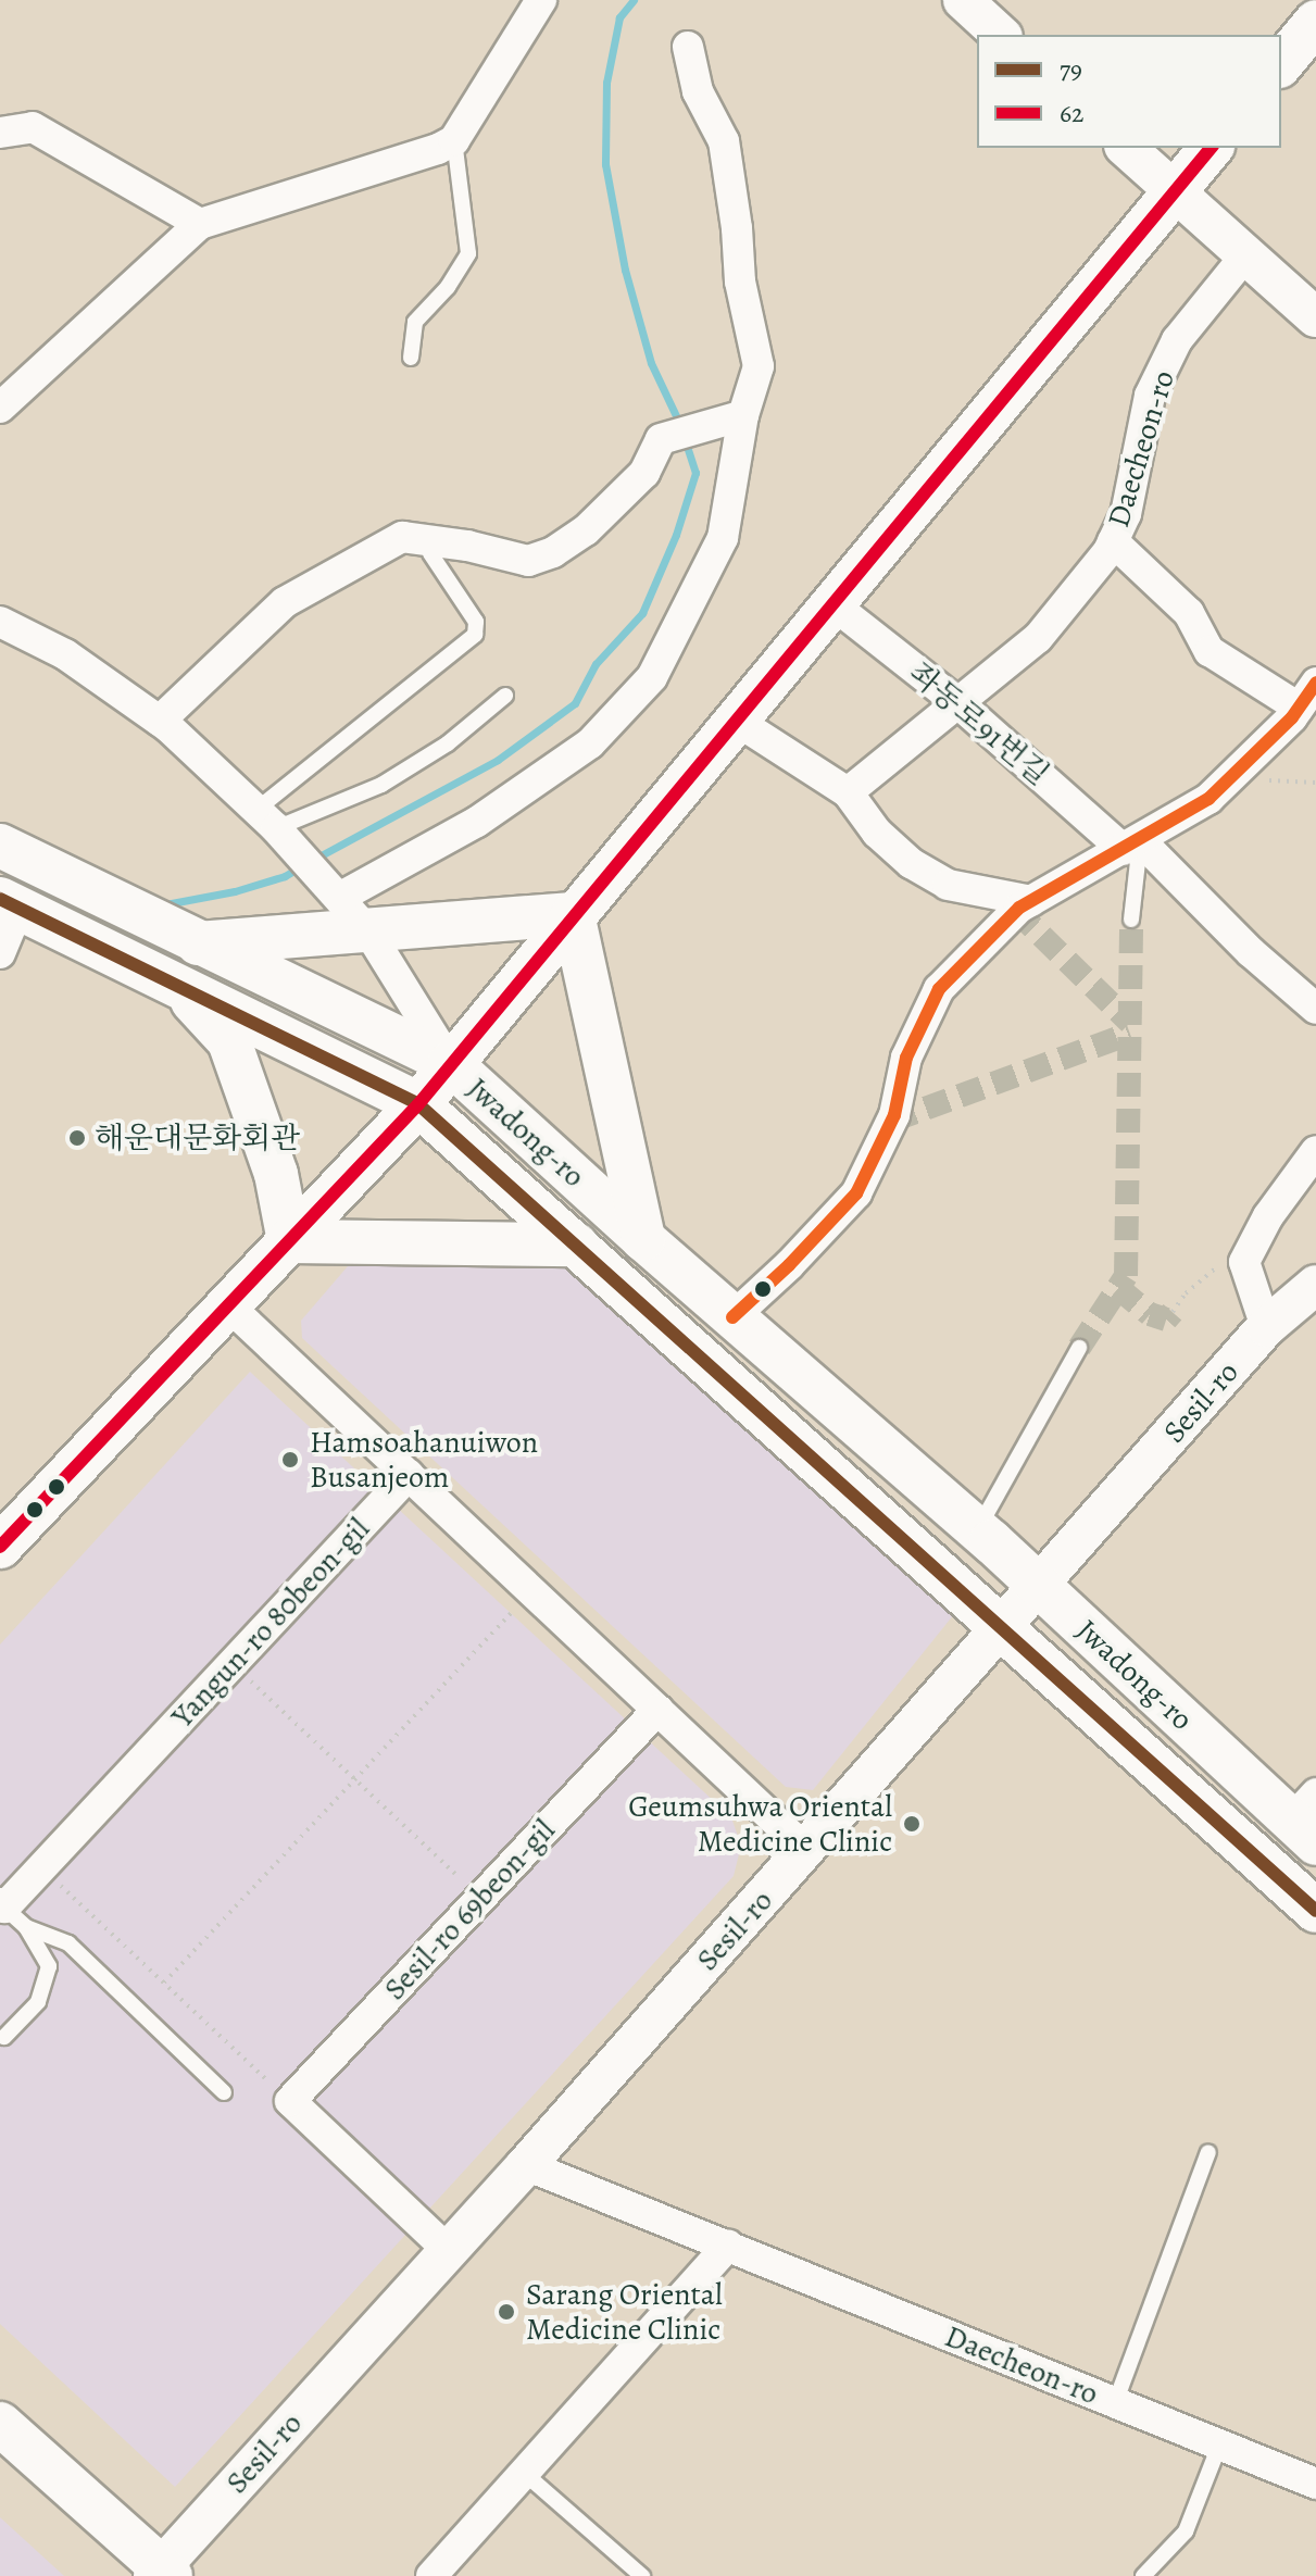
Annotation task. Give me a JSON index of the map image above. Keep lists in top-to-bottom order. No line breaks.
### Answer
{"streets":{"main road":["Jwadong-ro"],"street":["Daecheon-ro","좌동로91번길","Sesil-ro","Yangun-ro 80beon-gil","Sesil-ro 69beon-gil"]},"crossings":[["Daecheon-ro","좌동로91번길"],["Daecheon-ro","Sesil-ro"],["Jwadong-ro","Sesil-ro"]],"places":["해운대문화회관","Hamsoahanuiwon Busanjeom","Geumsuhwa Oriental Medicine Clinic","Sarang Oriental Medicine Clinic"],"lines":["transit line 62","transit line 79"],"legend":["79","62"]}
